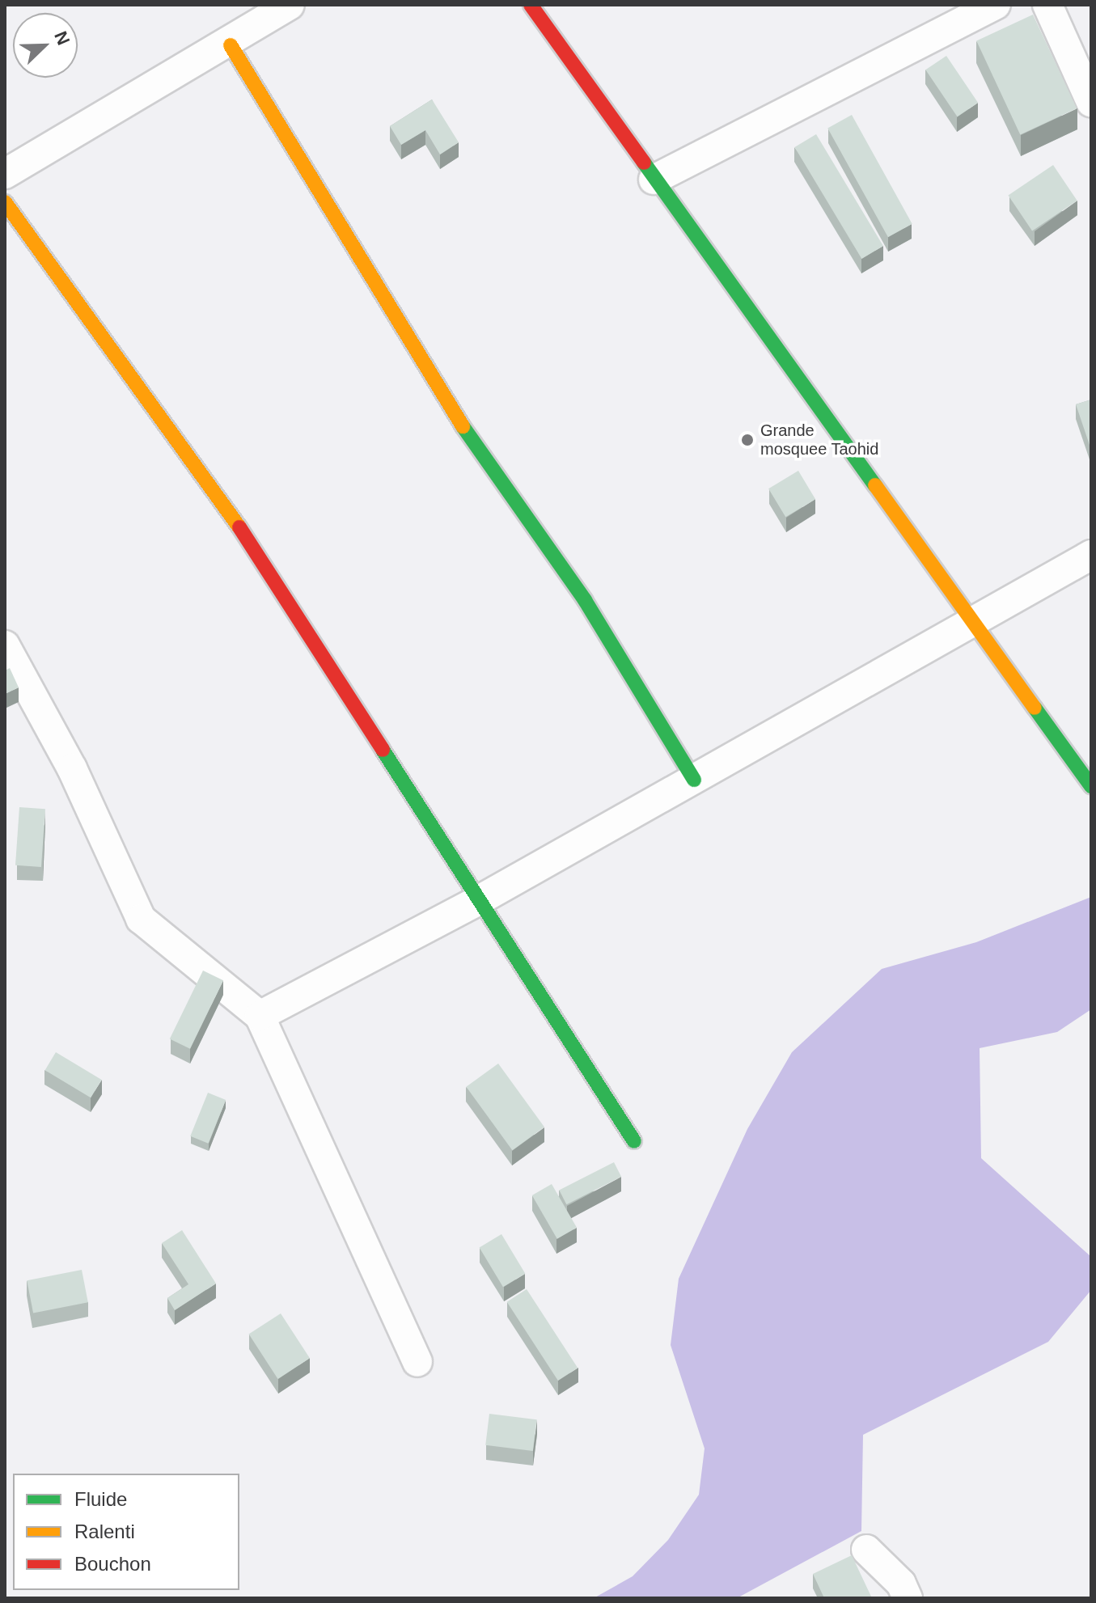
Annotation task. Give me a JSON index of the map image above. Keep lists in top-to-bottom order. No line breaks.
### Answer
{"places":["Grande mosquee Taohid"],"legend":["Fluide","Ralenti","Bouchon"],"north":"top right"}
